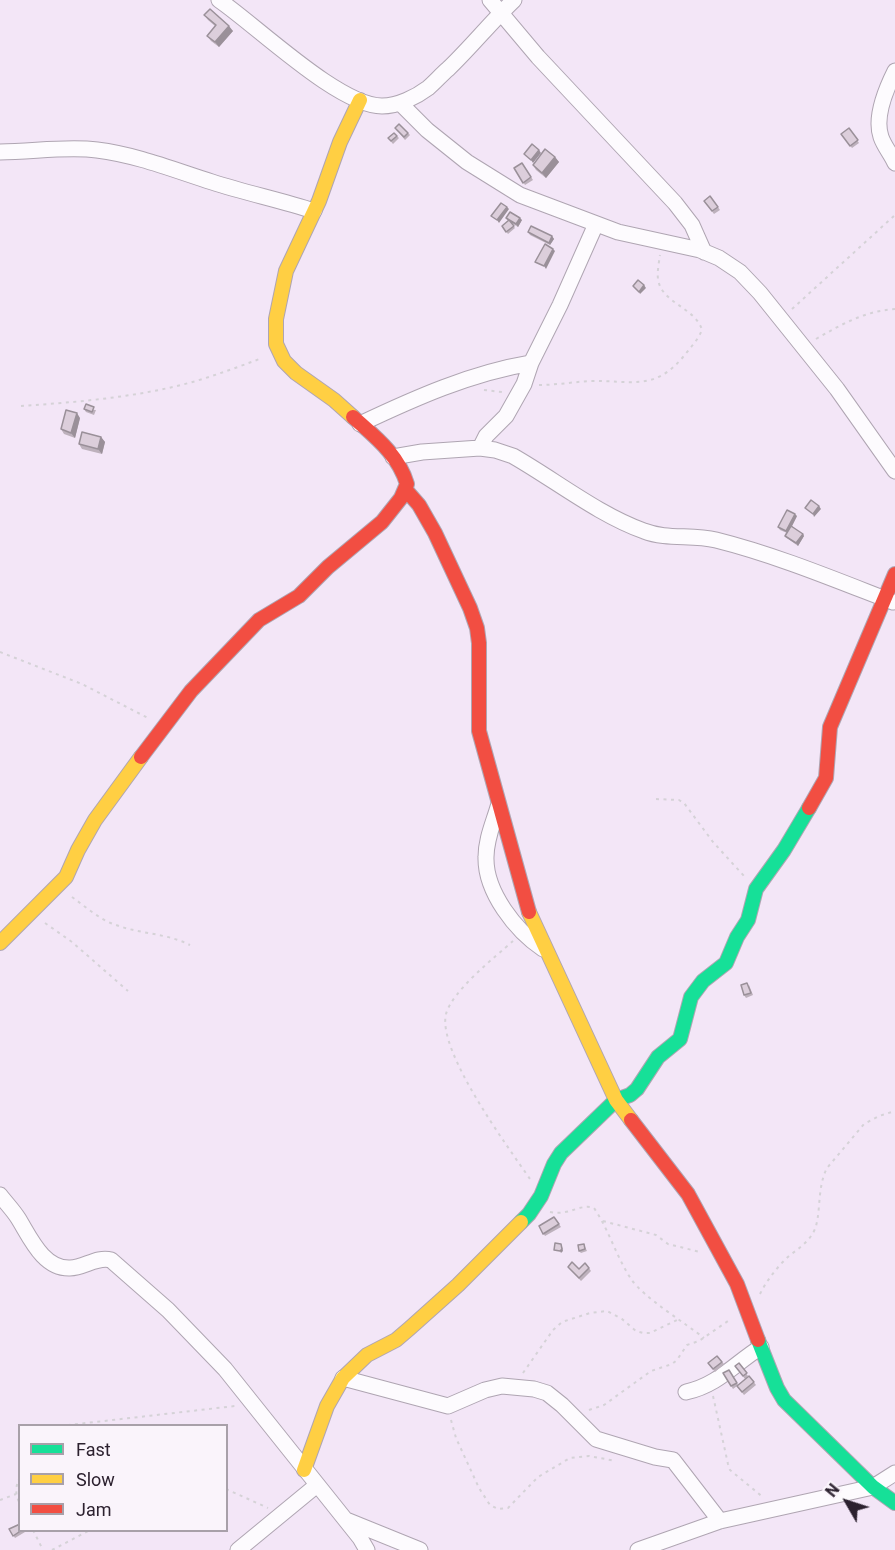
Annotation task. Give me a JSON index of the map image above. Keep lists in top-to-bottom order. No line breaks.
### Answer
{"legend":["Fast","Slow","Jam"],"north":"top left"}
